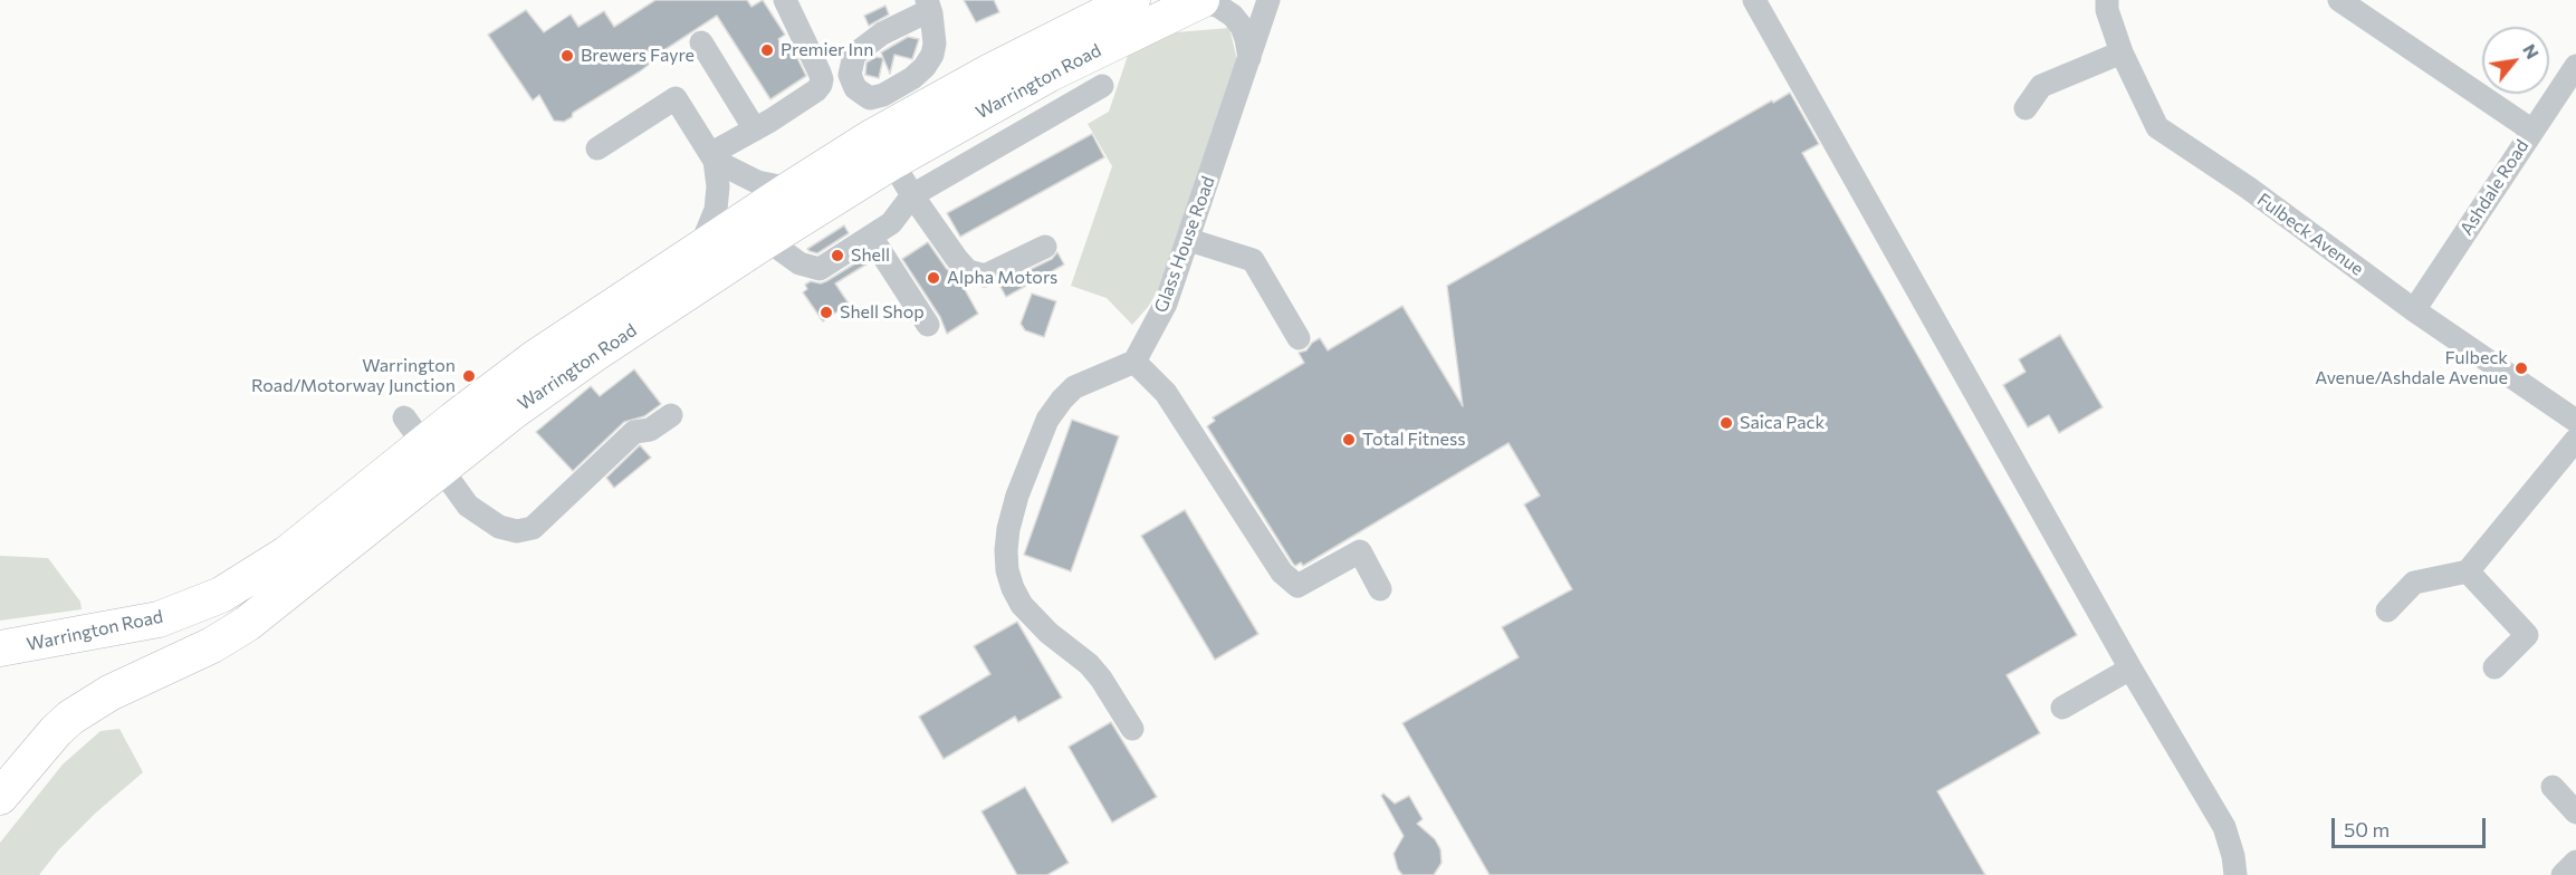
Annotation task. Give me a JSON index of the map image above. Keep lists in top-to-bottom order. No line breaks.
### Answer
{"streets":{"highway":["Warrington Road"],"street":["Ashdale Road","Fulbeck Avenue","Glass House Road"]},"crossings":[["Ashdale Road","Fulbeck Avenue"]],"places":["Premier Inn","Brewers Fayre","Shell","Alpha Motors","Shell Shop","Fulbeck Avenue/Ashdale Avenue","Warrington Road/Motorway Junction","Saica Pack","Total Fitness"],"scale_bar":"50 m","north":"top right"}
